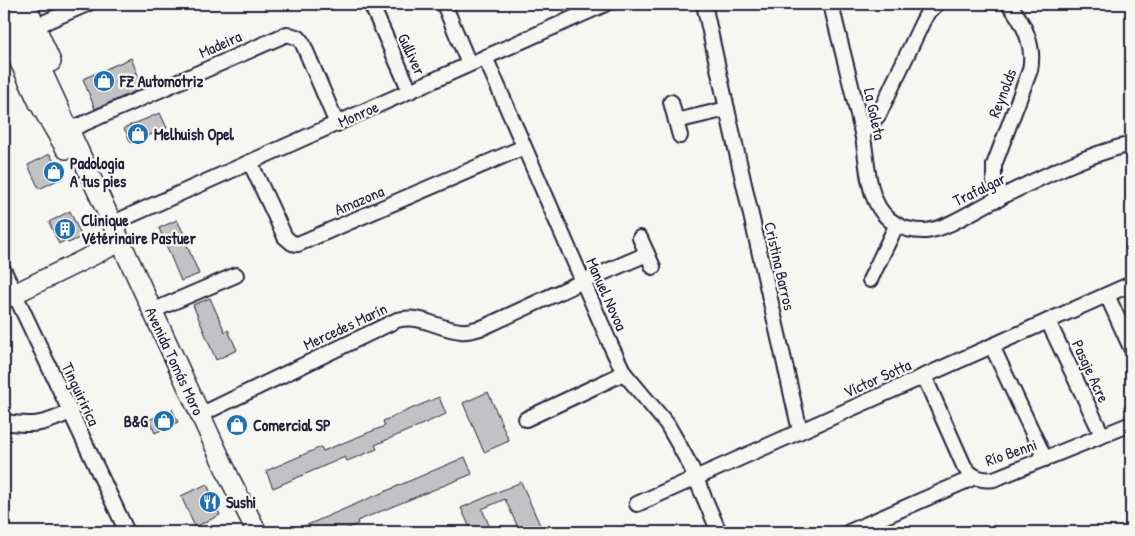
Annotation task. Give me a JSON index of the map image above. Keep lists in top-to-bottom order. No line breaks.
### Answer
{"streets":{"main road":["Avenida Tomás Moro"],"street":["Madeira","Gulliver","Reynolds","Monroe","La Goleta","Trafalgar","Amazona","Cristina Barros","Manuel Novoa","Mercedes Marín","Pasaje Acre","Víctor Sotta","Tinguiririca","Río Benni"]},"crossings":[["Madeira","Monroe"],["Madeira","Avenida Tomás Moro"],["Gulliver","Monroe"],["Reynolds","Trafalgar"],["Monroe","Amazona"],["Monroe","Manuel Novoa"],["Monroe","Avenida Tomás Moro"],["La Goleta","Trafalgar"],["Amazona","Manuel Novoa"],["Cristina Barros","Víctor Sotta"],["Manuel Novoa","Mercedes Marín"],["Manuel Novoa","Víctor Sotta"],["Mercedes Marín","Avenida Tomás Moro"],["Pasaje Acre","Víctor Sotta"],["Pasaje Acre","Río Benni"]],"places":{"shop":["FZ Automotriz","Melhuish Opel","Padologia A tus pies","B&G","Comercial SP"],"building":["Clinique Vétérinaire Pastuer"],"restaurant":["Sushi"]}}
